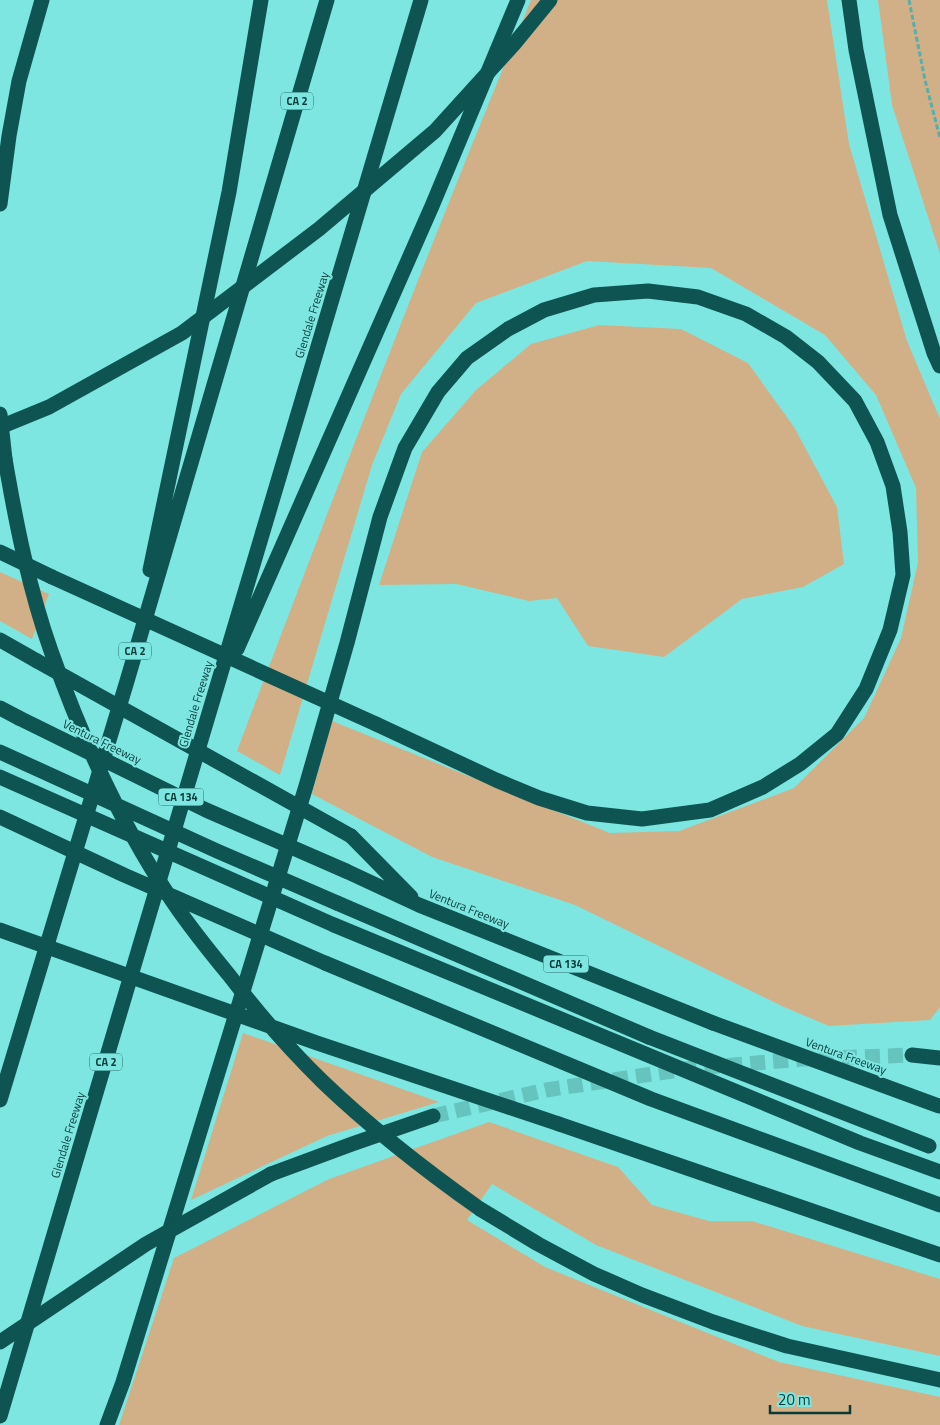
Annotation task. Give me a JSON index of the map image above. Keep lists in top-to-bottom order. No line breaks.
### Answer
{"streets":{"highway":["CA 2","Glendale Freeway","Ventura Freeway","CA 134"]},"scale_bar":"20 m"}
